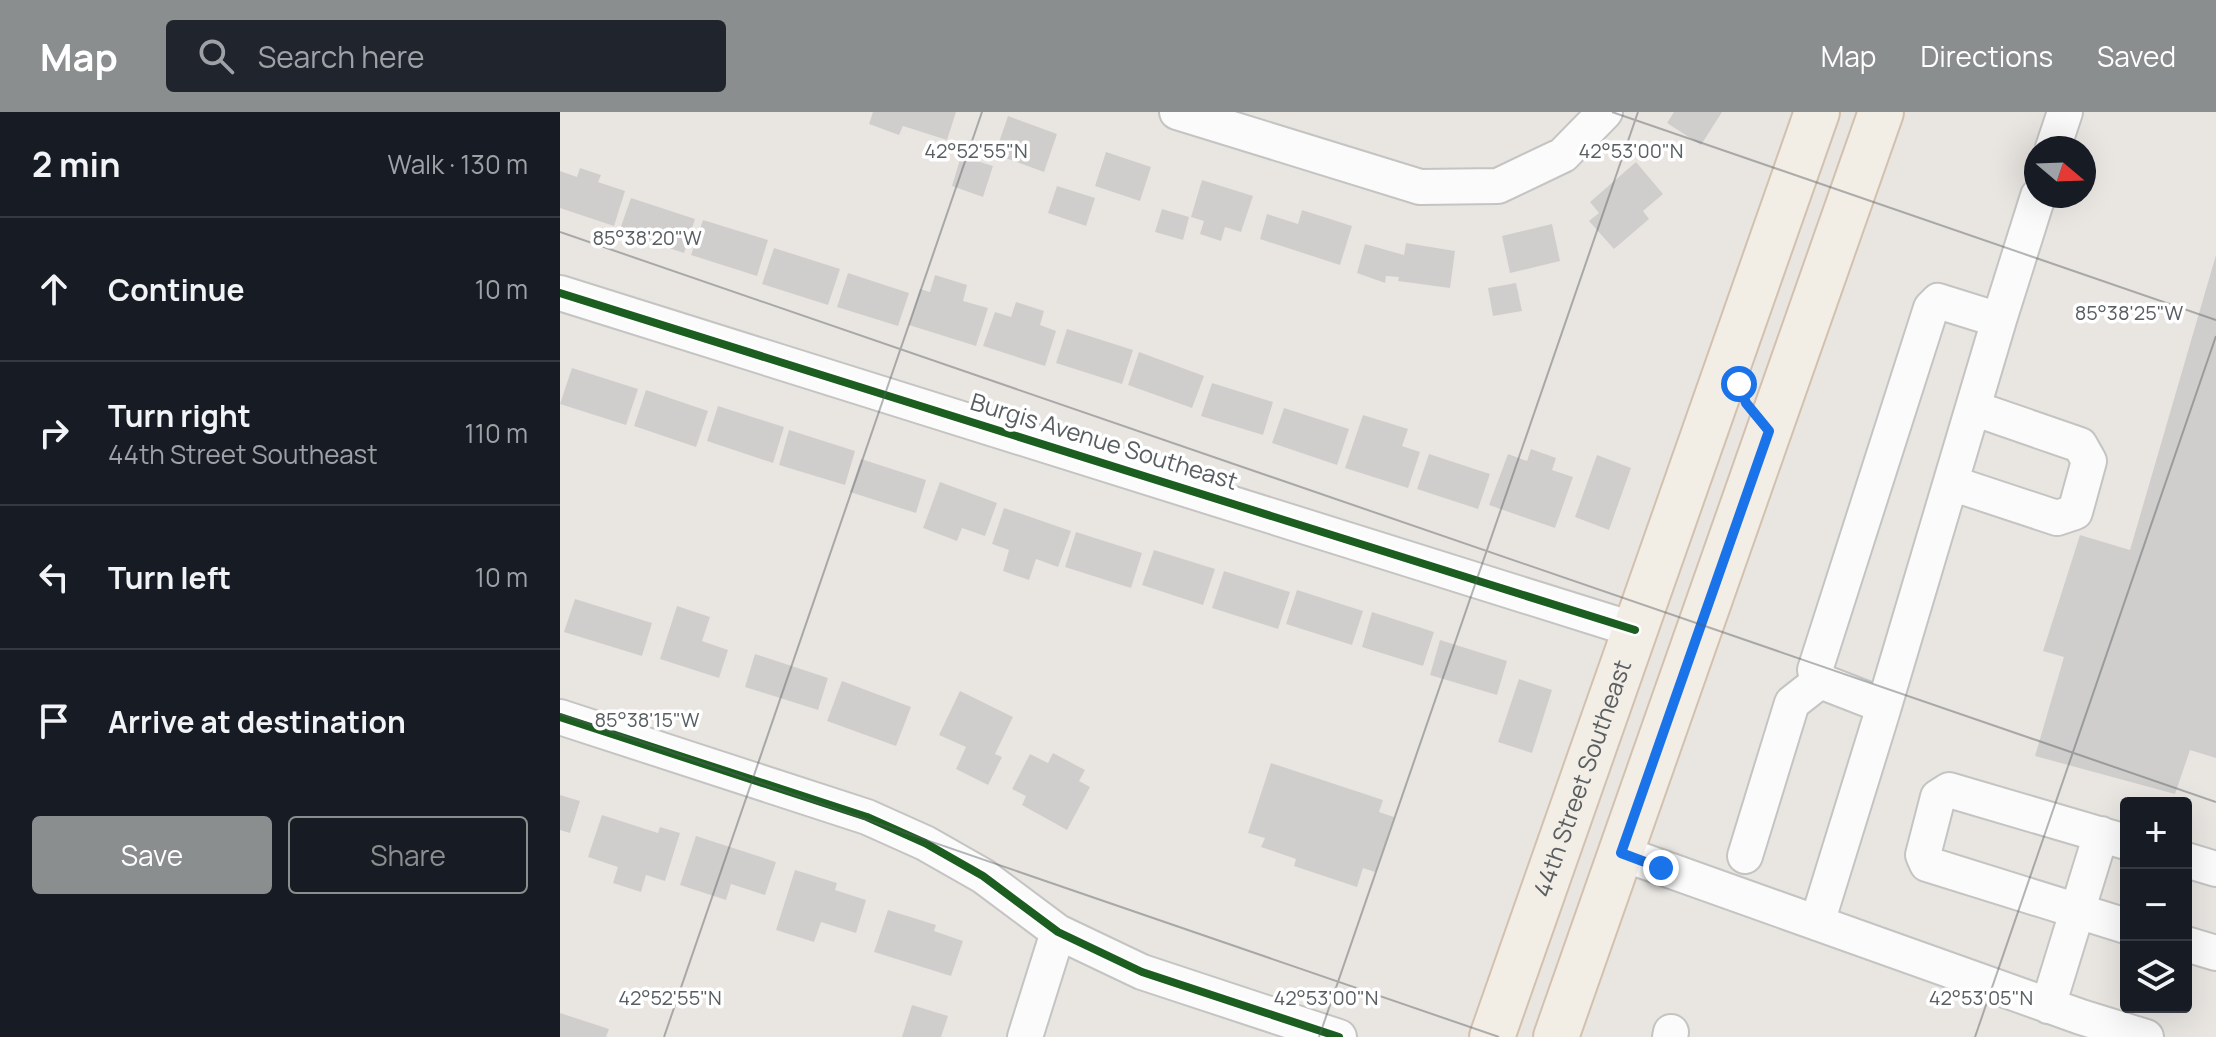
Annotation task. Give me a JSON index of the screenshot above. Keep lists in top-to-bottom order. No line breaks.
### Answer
{"streets":{"main road":["44th Street Southeast"],"street":["Burgis Avenue Southeast"]},"crossings":[["Burgis Avenue Southeast","44th Street Southeast"]],"north":"right","page":{"header":"Map","search":"Search here","nav":["Map","Directions","Saved"],"heading":["2 min","Walk · 130 m"],"list":[["Continue","10 m"],["Turn right","44th Street Southeast","110 m"],["Turn left","10 m"],"Arrive at destination"],"buttons":["Save","Share"],"map_buttons":["+","−"]},"coordinates":["42°52'55\"N","42°53'00\"N","85°38'20\"W","85°38'25\"W","85°38'15\"W","42°53'05\"N"]}
